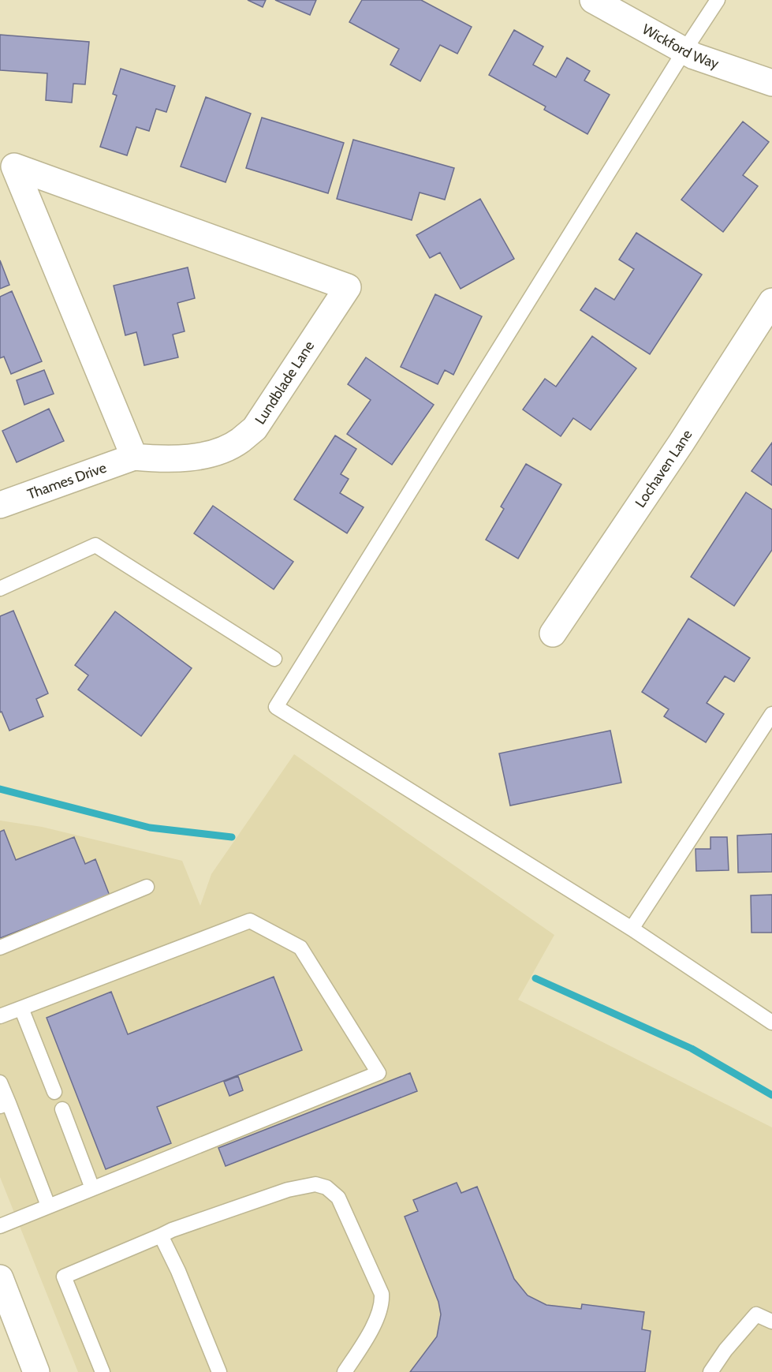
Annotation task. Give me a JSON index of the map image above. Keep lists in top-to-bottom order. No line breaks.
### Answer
{"streets":{"street":["Wickford Way","Lundblade Lane","Lochaven Lane","Thames Drive"]},"crossings":[["Lundblade Lane","Thames Drive"]]}
